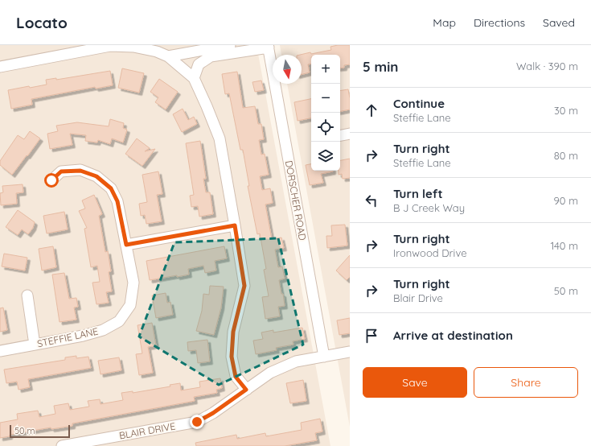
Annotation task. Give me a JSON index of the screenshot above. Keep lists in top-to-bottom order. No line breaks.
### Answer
{"streets":{"street":["DORSCHER ROAD","STEFFIE LANE","BLAIR DRIVE"]},"crossings":[["DORSCHER ROAD","BLAIR DRIVE"]],"scale_bar":"50 m","north":"bottom","page":{"header":"Locato","nav":["Map","Directions","Saved"],"heading":["5 min","Walk · 390 m"],"map_buttons":["+","−"],"list":[["Continue","Steffie Lane","30 m"],["Turn right","Steffie Lane","80 m"],["Turn left","B J Creek Way","90 m"],["Turn right","Ironwood Drive","140 m"],["Turn right","Blair Drive","50 m"],"Arrive at destination"],"buttons":["Save","Share"],"scale":"50 m"}}
